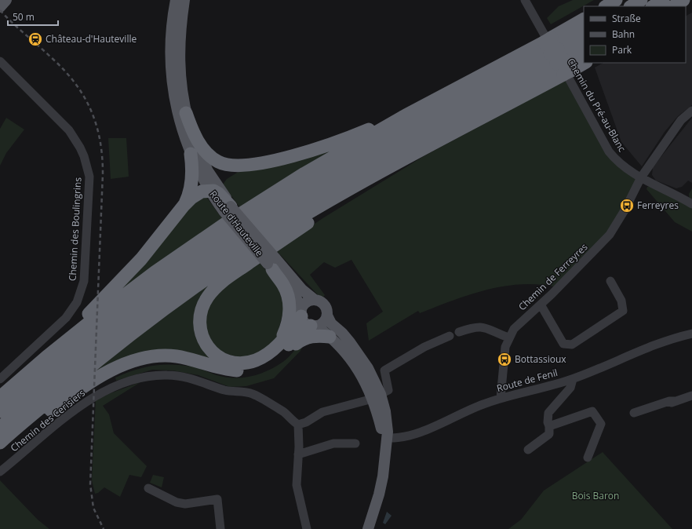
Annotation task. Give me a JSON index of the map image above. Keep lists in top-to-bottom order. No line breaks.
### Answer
{"streets":{"main road":["Route d'Hauteville"],"street":["Chemin du Pré-au-Blanc","Chemin des Boulingrins","Chemin de Ferreyres","Route de Fenil","Chemin des Cerisiers"]},"crossings":[["Chemin du Pré-au-Blanc","Chemin de Ferreyres"],["Chemin de Ferreyres","Route de Fenil"]],"parks":["Bois Baron"],"places":{"station":["Château-d'Hauteville"],"bus stop":["Ferreyres","Bottassioux"]},"legend":["Straße","Bahn","Park"],"scale_bar":"50 m"}
